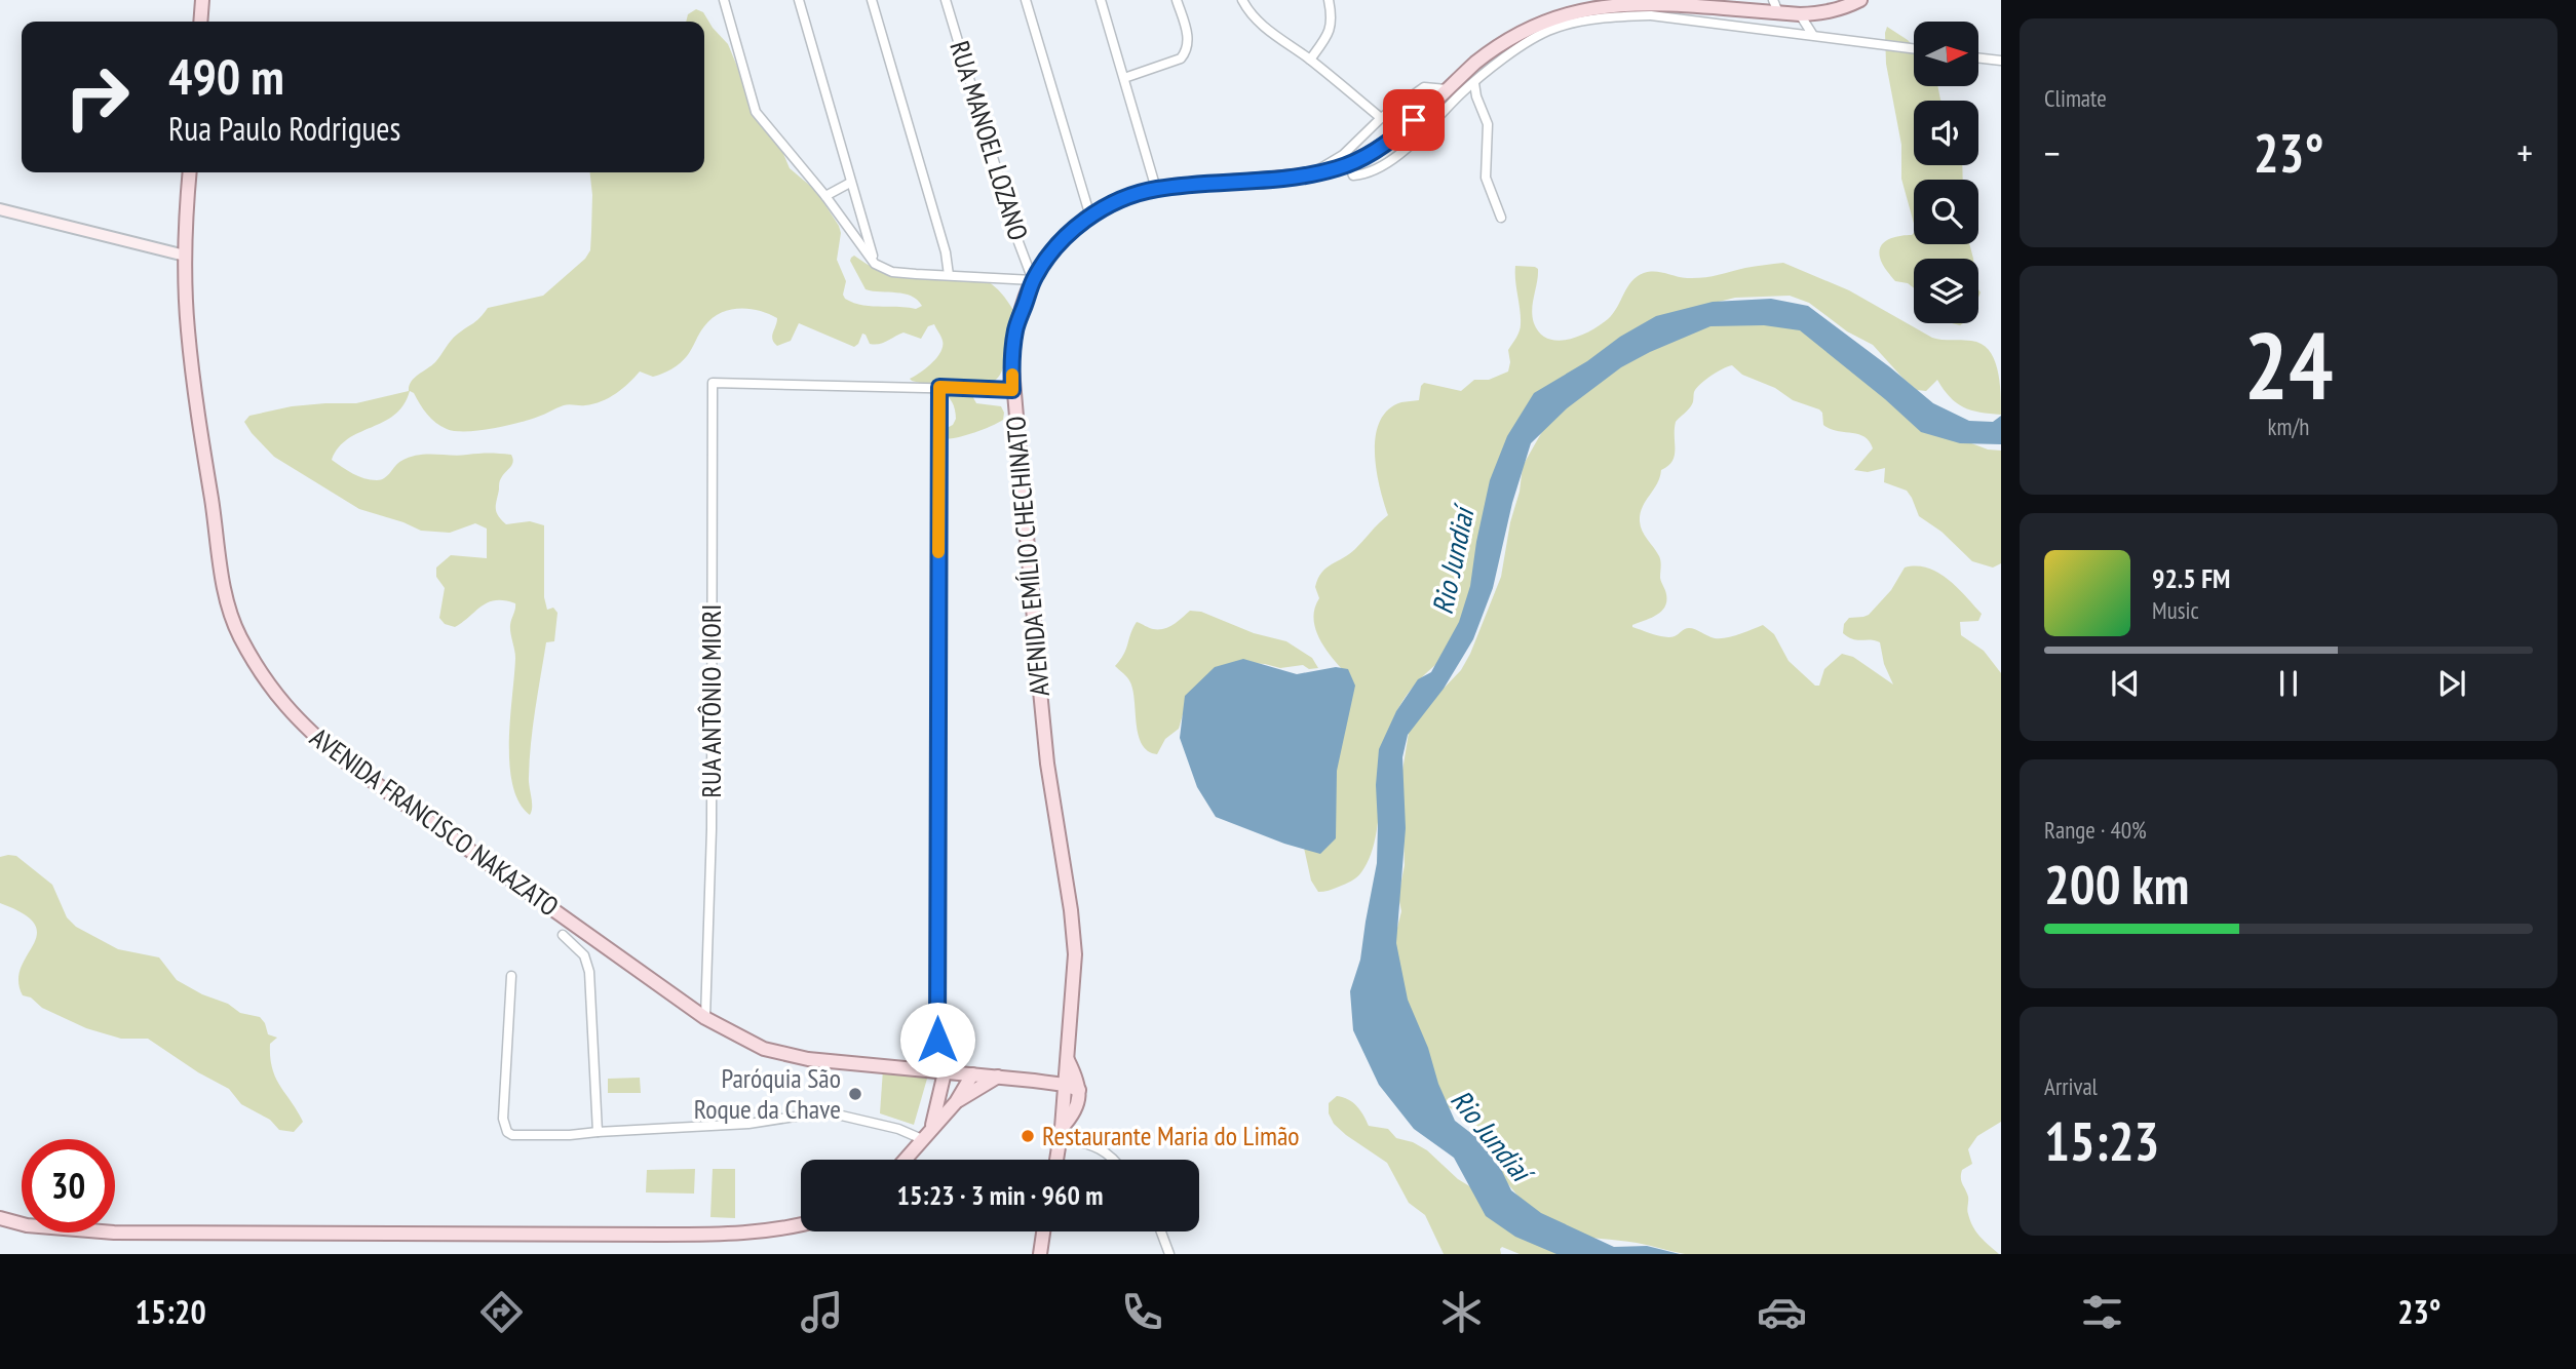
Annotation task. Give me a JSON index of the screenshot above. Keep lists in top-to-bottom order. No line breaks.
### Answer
{"streets":{"main road":["AVENIDA EMÍLIO CHECHINATO","AVENIDA FRANCISCO NAKAZATO"],"street":["RUA MANOEL LOZANO","RUA ANTÔNIO MIORI"]},"crossings":[["RUA MANOEL LOZANO","AVENIDA EMÍLIO CHECHINATO"],["AVENIDA EMÍLIO CHECHINATO","AVENIDA FRANCISCO NAKAZATO"],["RUA ANTÔNIO MIORI","AVENIDA FRANCISCO NAKAZATO"]],"water":["Rio Jundiaí"],"places":["Paróquia São Roque da Chave","Restaurante Maria do Limão"],"north":"right","page":{"tile":["Climate",["24","km/h"],["Range · 40%","200 km"],["Arrival","15:23"]],"turn":["490 m","Rua Paulo Rodrigues"],"heat":["−","23°","+"],"song":["92.5 FM","Music"],"limit":"30","trip":"15:23 · 3 min · 960 m","tabs":["15:20","23°"]}}
